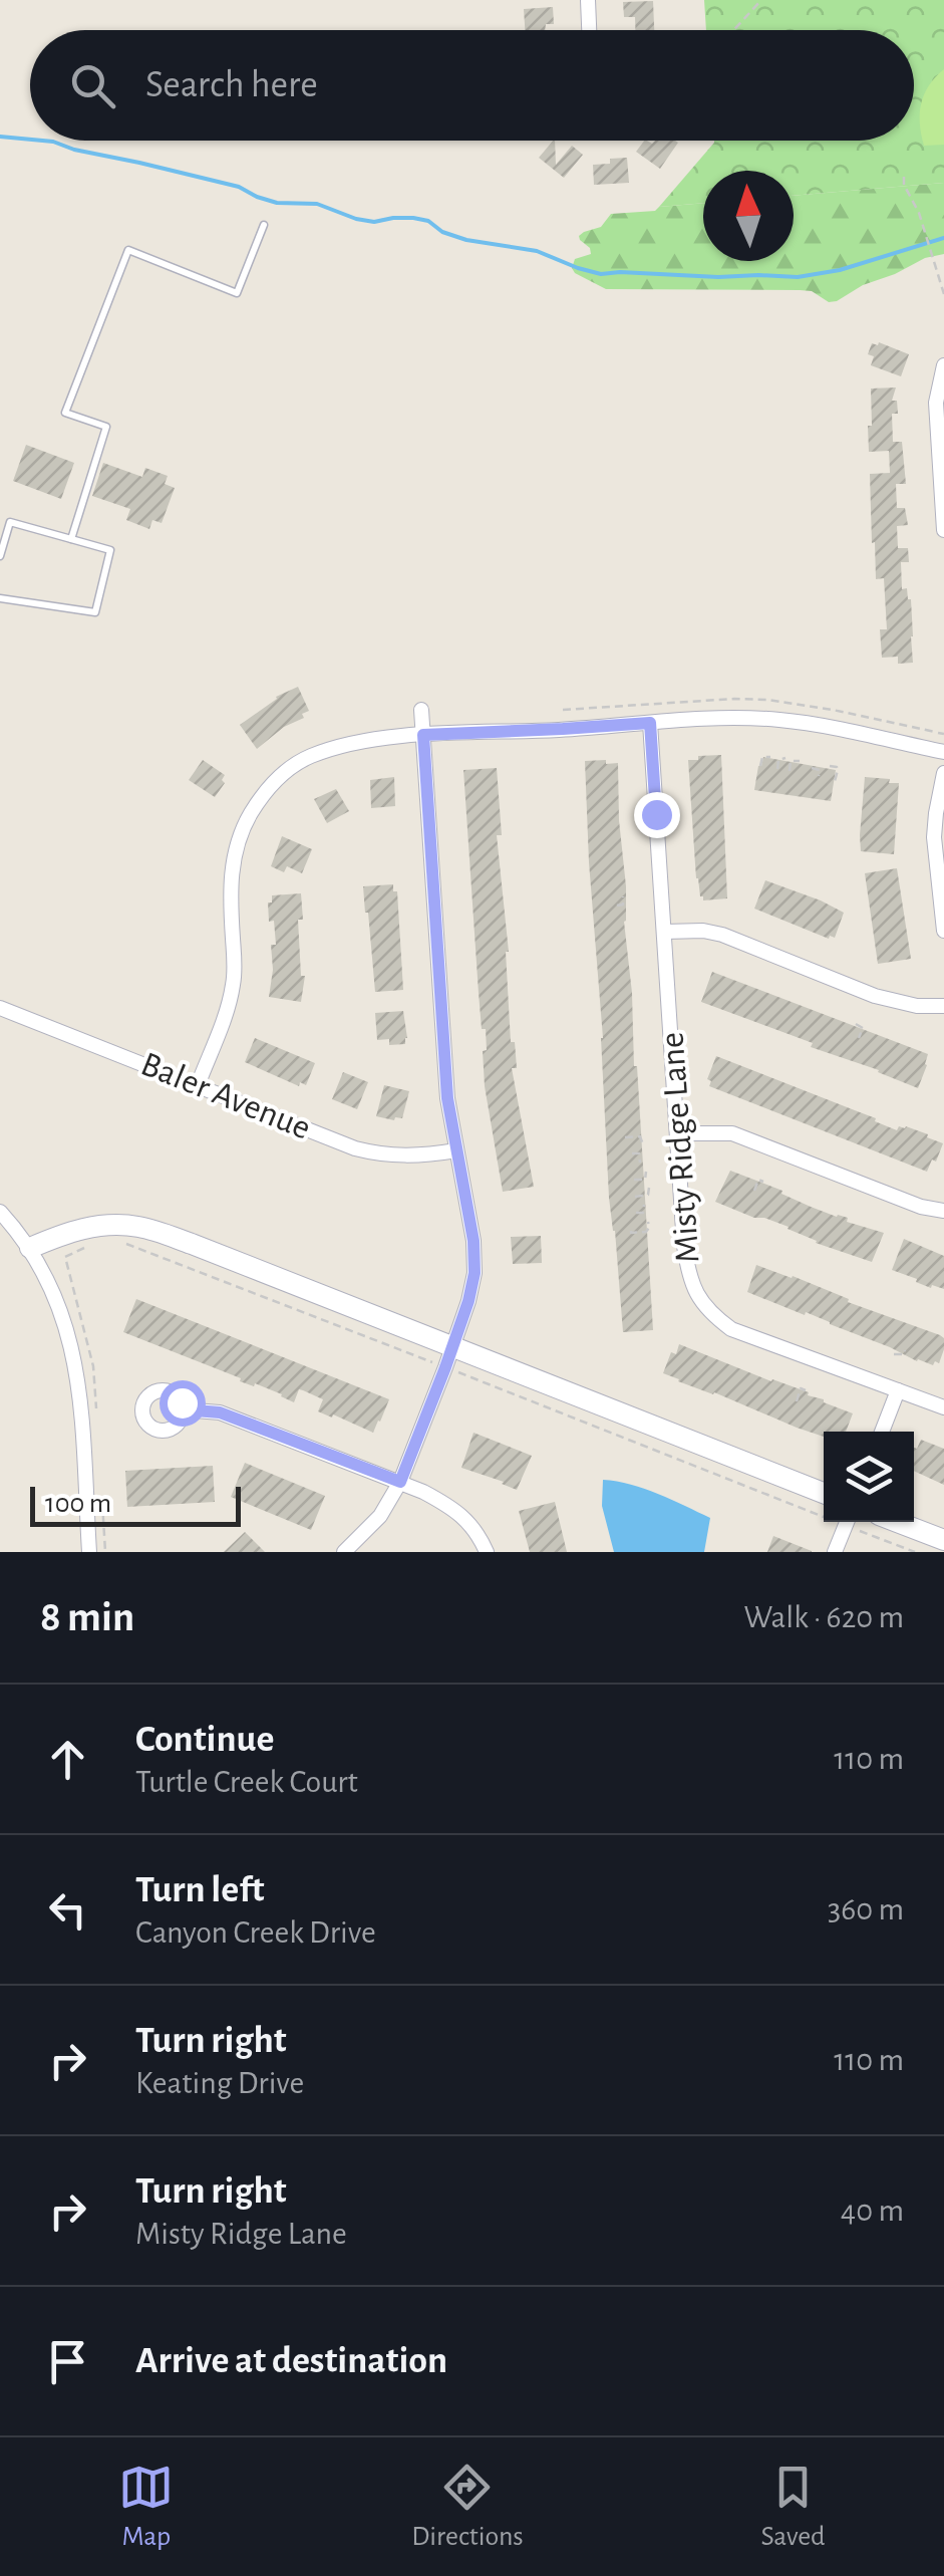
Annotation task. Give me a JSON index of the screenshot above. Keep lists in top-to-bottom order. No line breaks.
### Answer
{"streets":{"street":["Baler Avenue","Misty Ridge Lane"]},"scale_bar":"100 m","north":"top","page":{"search":"Search here","scale":"100 m","heading":["8 min","Walk · 620 m"],"list":[["Continue","Turtle Creek Court","110 m"],["Turn left","Canyon Creek Drive","360 m"],["Turn right","Keating Drive","110 m"],["Turn right","Misty Ridge Lane","40 m"],"Arrive at destination"],"nav":["Map","Directions","Saved"]}}
